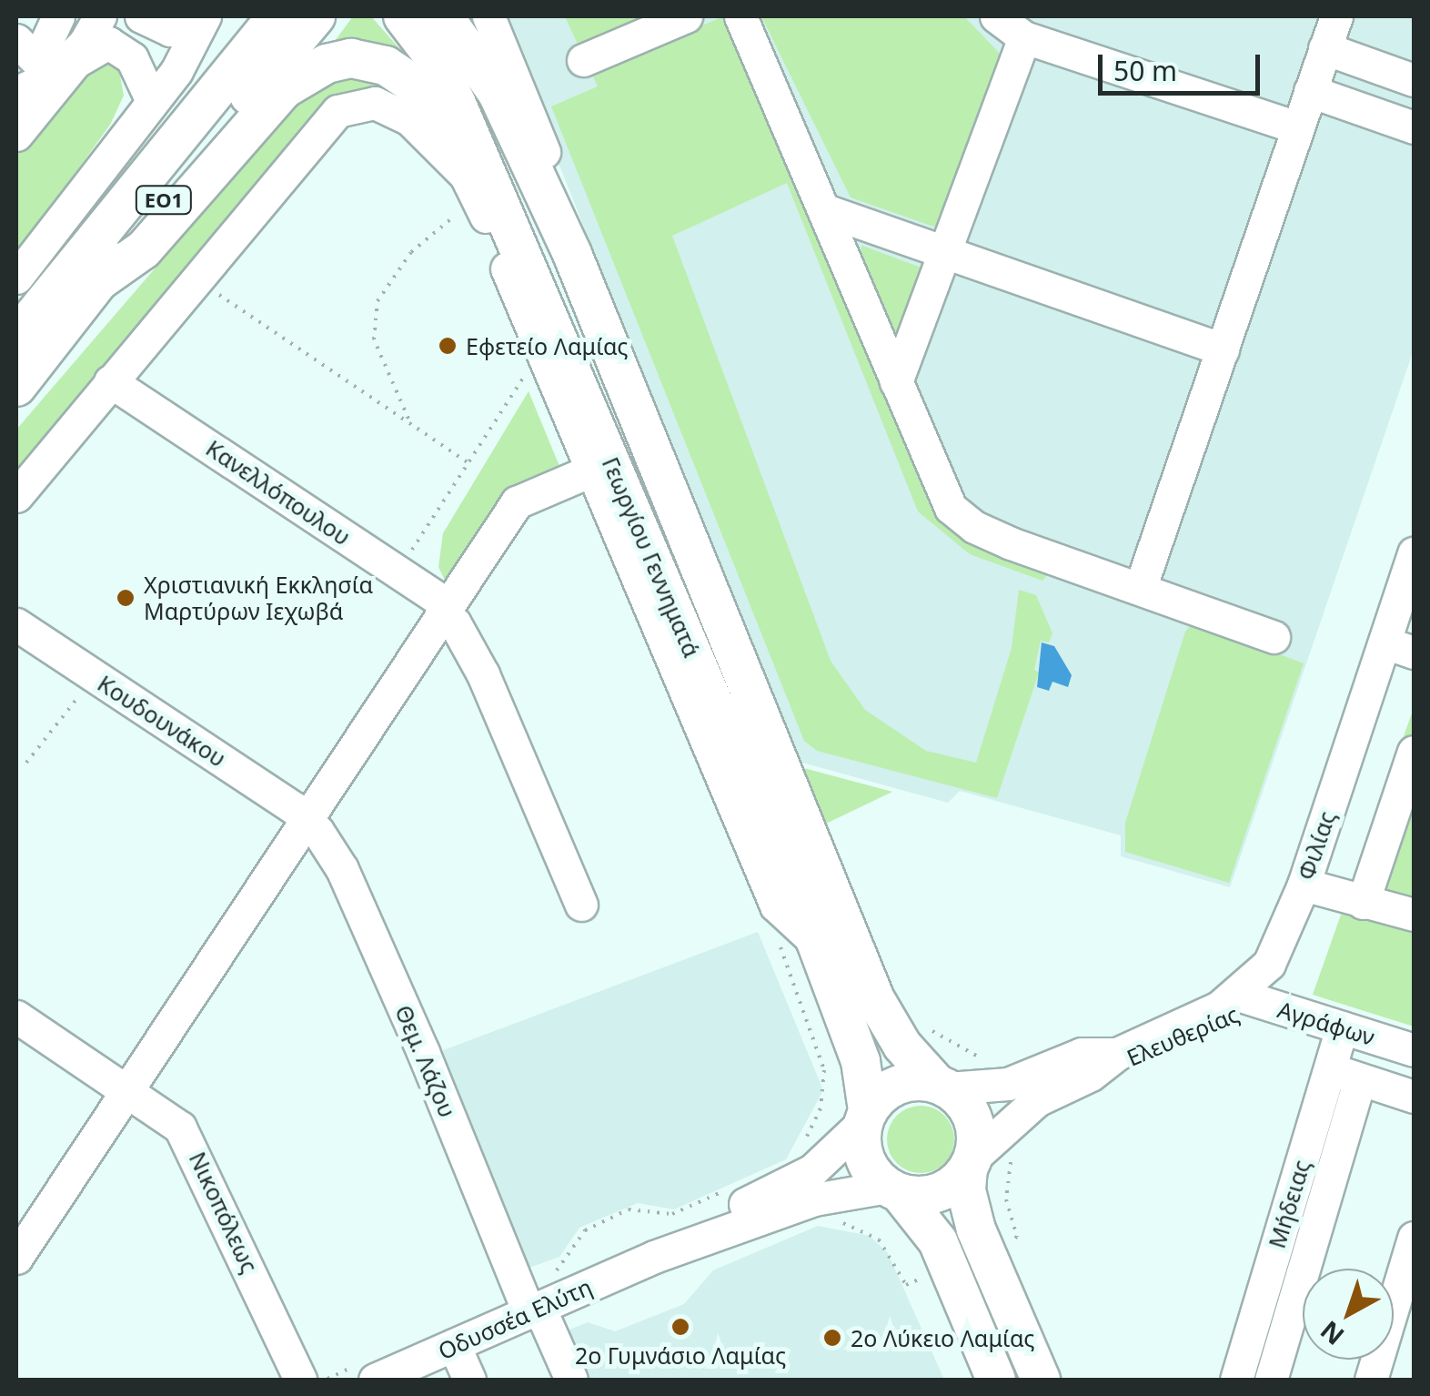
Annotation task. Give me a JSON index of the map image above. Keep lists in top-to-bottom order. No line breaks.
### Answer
{"streets":{"main road":["ΕΟ1","Γεωργίου Γεννηματά"],"street":["Κανελλόπουλου","Κουδουνάκου","Φιλίας","Αγράφων","Θεμ. Λάζου","Μήδειας","Νικοπόλεως","Οδυσσέα Ελύτη"]},"crossings":[["Γεωργίου Γεννηματά","Φιλίας"],["Γεωργίου Γεννηματά","Οδυσσέα Ελύτη"],["Κουδουνάκου","Θεμ. Λάζου"],["Φιλίας","Αγράφων"],["Φιλίας","Οδυσσέα Ελύτη"],["Αγράφων","Μήδειας"],["Θεμ. Λάζου","Οδυσσέα Ελύτη"]],"places":["Εφετείο Λαμίας","Χριστιανική Εκκλησία Μαρτύρων Ιεχωβά","2ο Γυμνάσιο Λαμίας","2ο Λύκειο Λαμίας"],"scale_bar":"50 m","north":"bottom left"}
